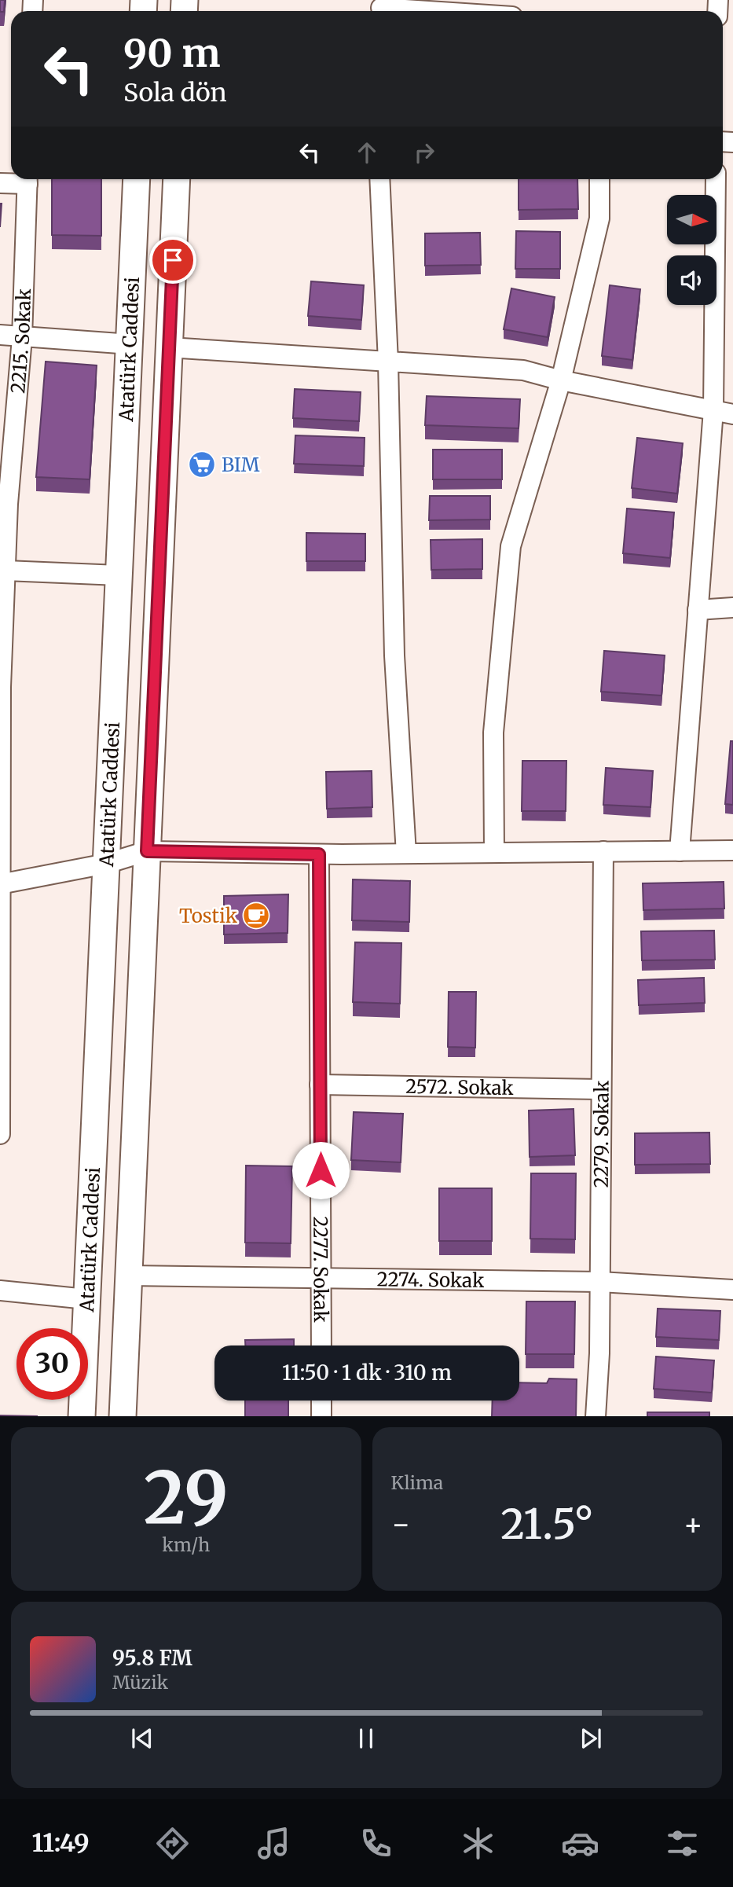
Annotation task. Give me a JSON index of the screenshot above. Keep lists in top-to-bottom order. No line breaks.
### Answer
{"streets":{"main road":["Atatürk Caddesi"],"street":["2215. Sokak","2572. Sokak","2279. Sokak","2277. Sokak","2274. Sokak"]},"crossings":[["Atatürk Caddesi","2274. Sokak"],["2572. Sokak","2279. Sokak"],["2572. Sokak","2277. Sokak"],["2279. Sokak","2274. Sokak"],["2277. Sokak","2274. Sokak"]],"places":{"supermarket":["BIM"],"cafe":["Tostik"]},"north":"right","page":{"turn":["90 m","Sola dön"],"limit":"30","trip":"11:50 · 1 dk · 310 m","tile":[["29","km/h"],"Klima"],"heat":["−","21.5°","+"],"song":["95.8 FM","Müzik"],"tabs":"11:49"}}
